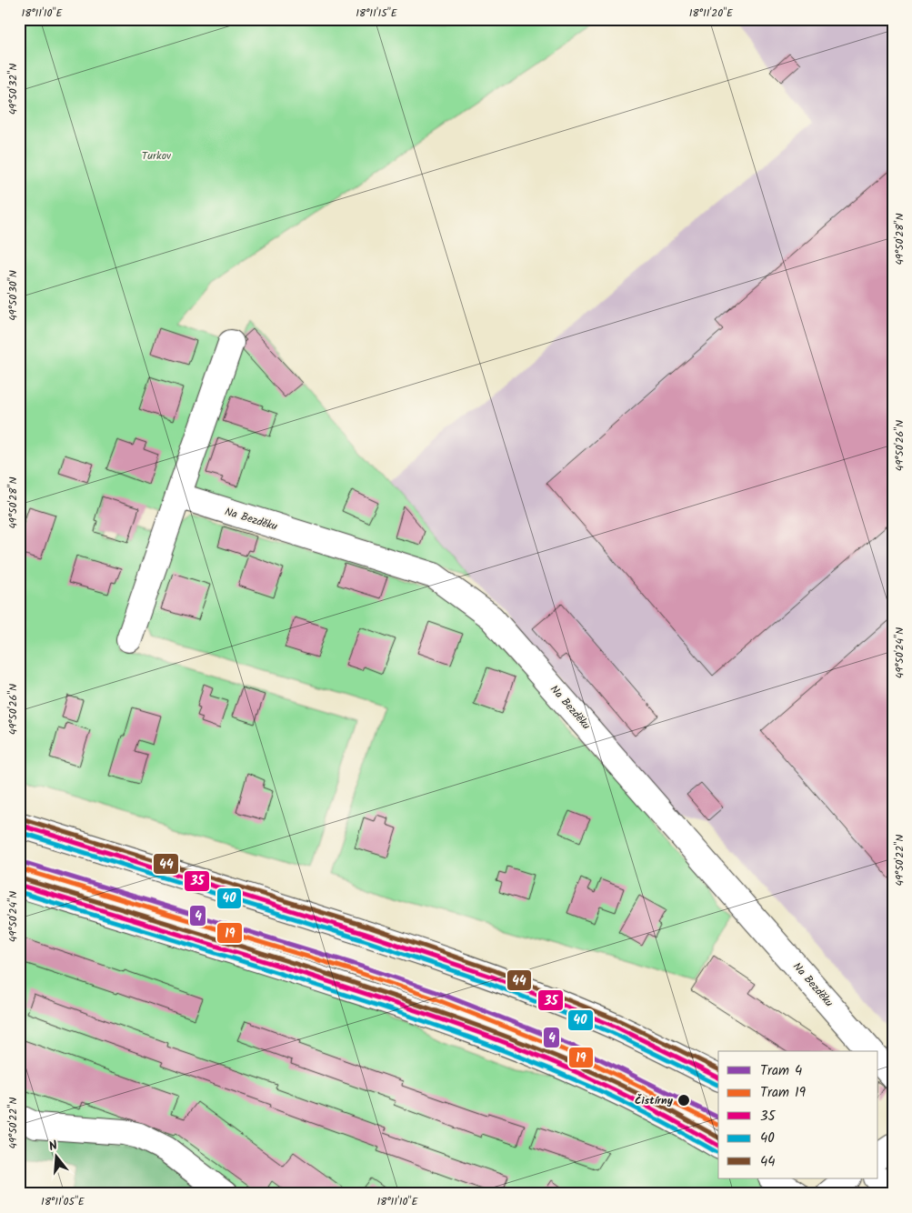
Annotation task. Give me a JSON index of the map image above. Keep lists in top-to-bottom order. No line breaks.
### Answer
{"streets":{"street":["Na Bezděku"]},"parks":["Turkov"],"places":["Čistírny"],"lines":["transit line 44","transit line 35","transit line 40","tram line 4","tram line 19"],"legend":["Tram 4","Tram 19","35","40","44"],"north":"top","coordinates":["18°11'10\"E","18°11'15\"E","18°11'20\"E","49°50'32\"N","49°50'28\"N","49°50'30\"N","49°50'26\"N","49°50'24\"N","49°50'22\"N","18°11'05\"E"]}
